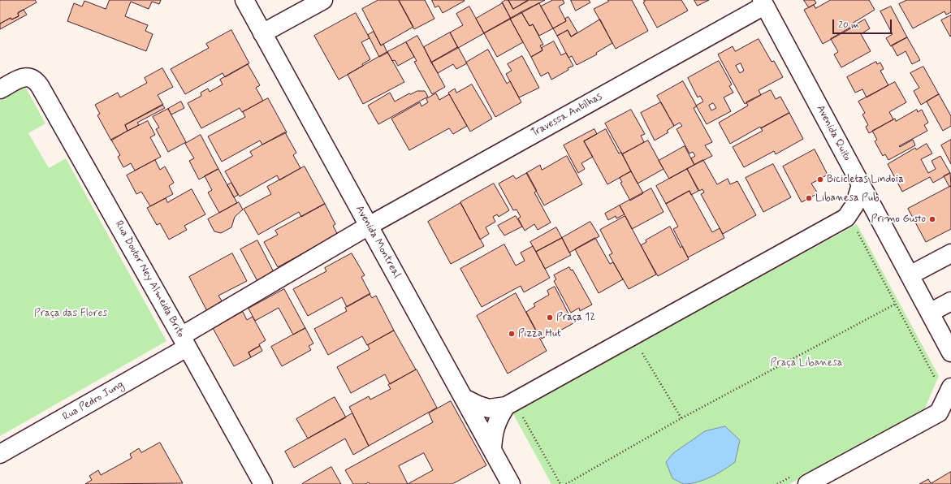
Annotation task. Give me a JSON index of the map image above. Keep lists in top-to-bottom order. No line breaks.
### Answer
{"streets":{"street":["Travessa Antilhas","Avenida Quito","Avenida Montreal","Rua Doutor Ney Almeida Brito","Rua Pedro Jung"]},"crossings":[["Travessa Antilhas","Avenida Quito"],["Travessa Antilhas","Avenida Montreal"],["Travessa Antilhas","Rua Doutor Ney Almeida Brito"],["Travessa Antilhas","Rua Pedro Jung"],["Rua Doutor Ney Almeida Brito","Rua Pedro Jung"]],"parks":["Praça das Flores","Praça Libanesa"],"places":["Bicicletas Lindoia","Libanesa Pub","Primo Gusto","Praça 12","Pizza Hut"],"scale_bar":"20 m"}
